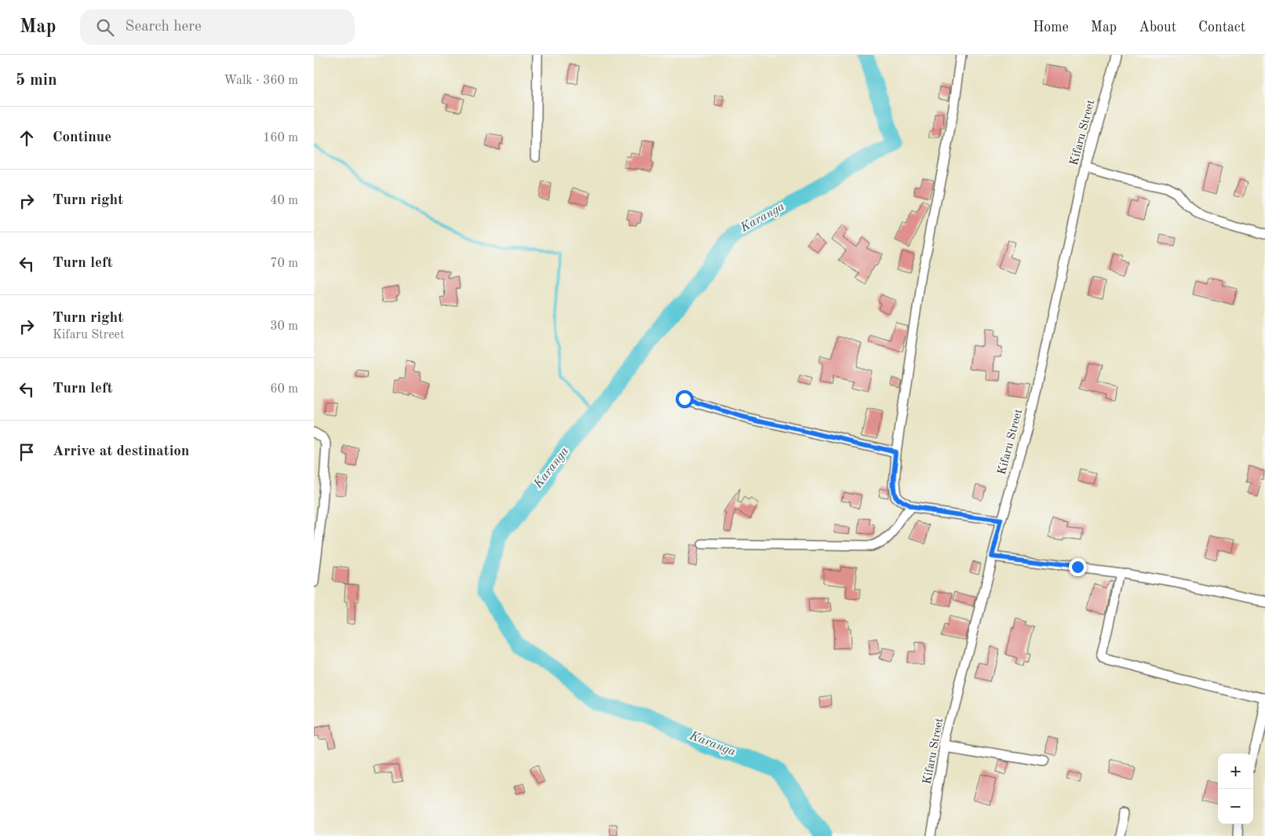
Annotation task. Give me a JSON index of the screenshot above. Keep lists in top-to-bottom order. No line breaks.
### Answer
{"streets":{"street":["Kifaru Street"]},"water":["Karanga"],"page":{"header":"Map","search":"Search here","nav":["Home","Map","About","Contact"],"heading":["5 min","Walk · 360 m"],"list":[["Continue","160 m"],["Turn right","40 m"],["Turn left","70 m"],["Turn right","Kifaru Street","30 m"],["Turn left","60 m"],"Arrive at destination"],"map_buttons":["+","−"]}}
